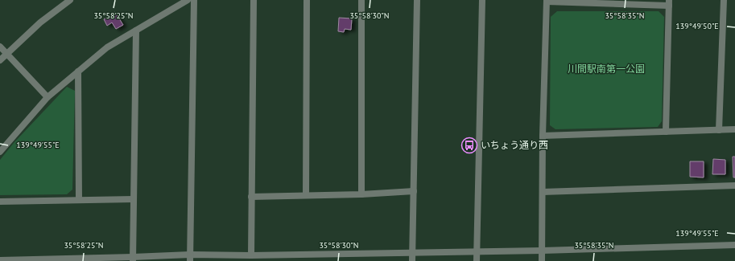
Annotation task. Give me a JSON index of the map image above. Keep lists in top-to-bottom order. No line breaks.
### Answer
{"parks":["川間駅南第一公園"],"places":{"bus stop":["いちょう通り西"]},"coordinates":["35°58'25\"N","35°58'30\"N","35°58'35\"N","139°49'50\"E","139°49'55\"E"]}
